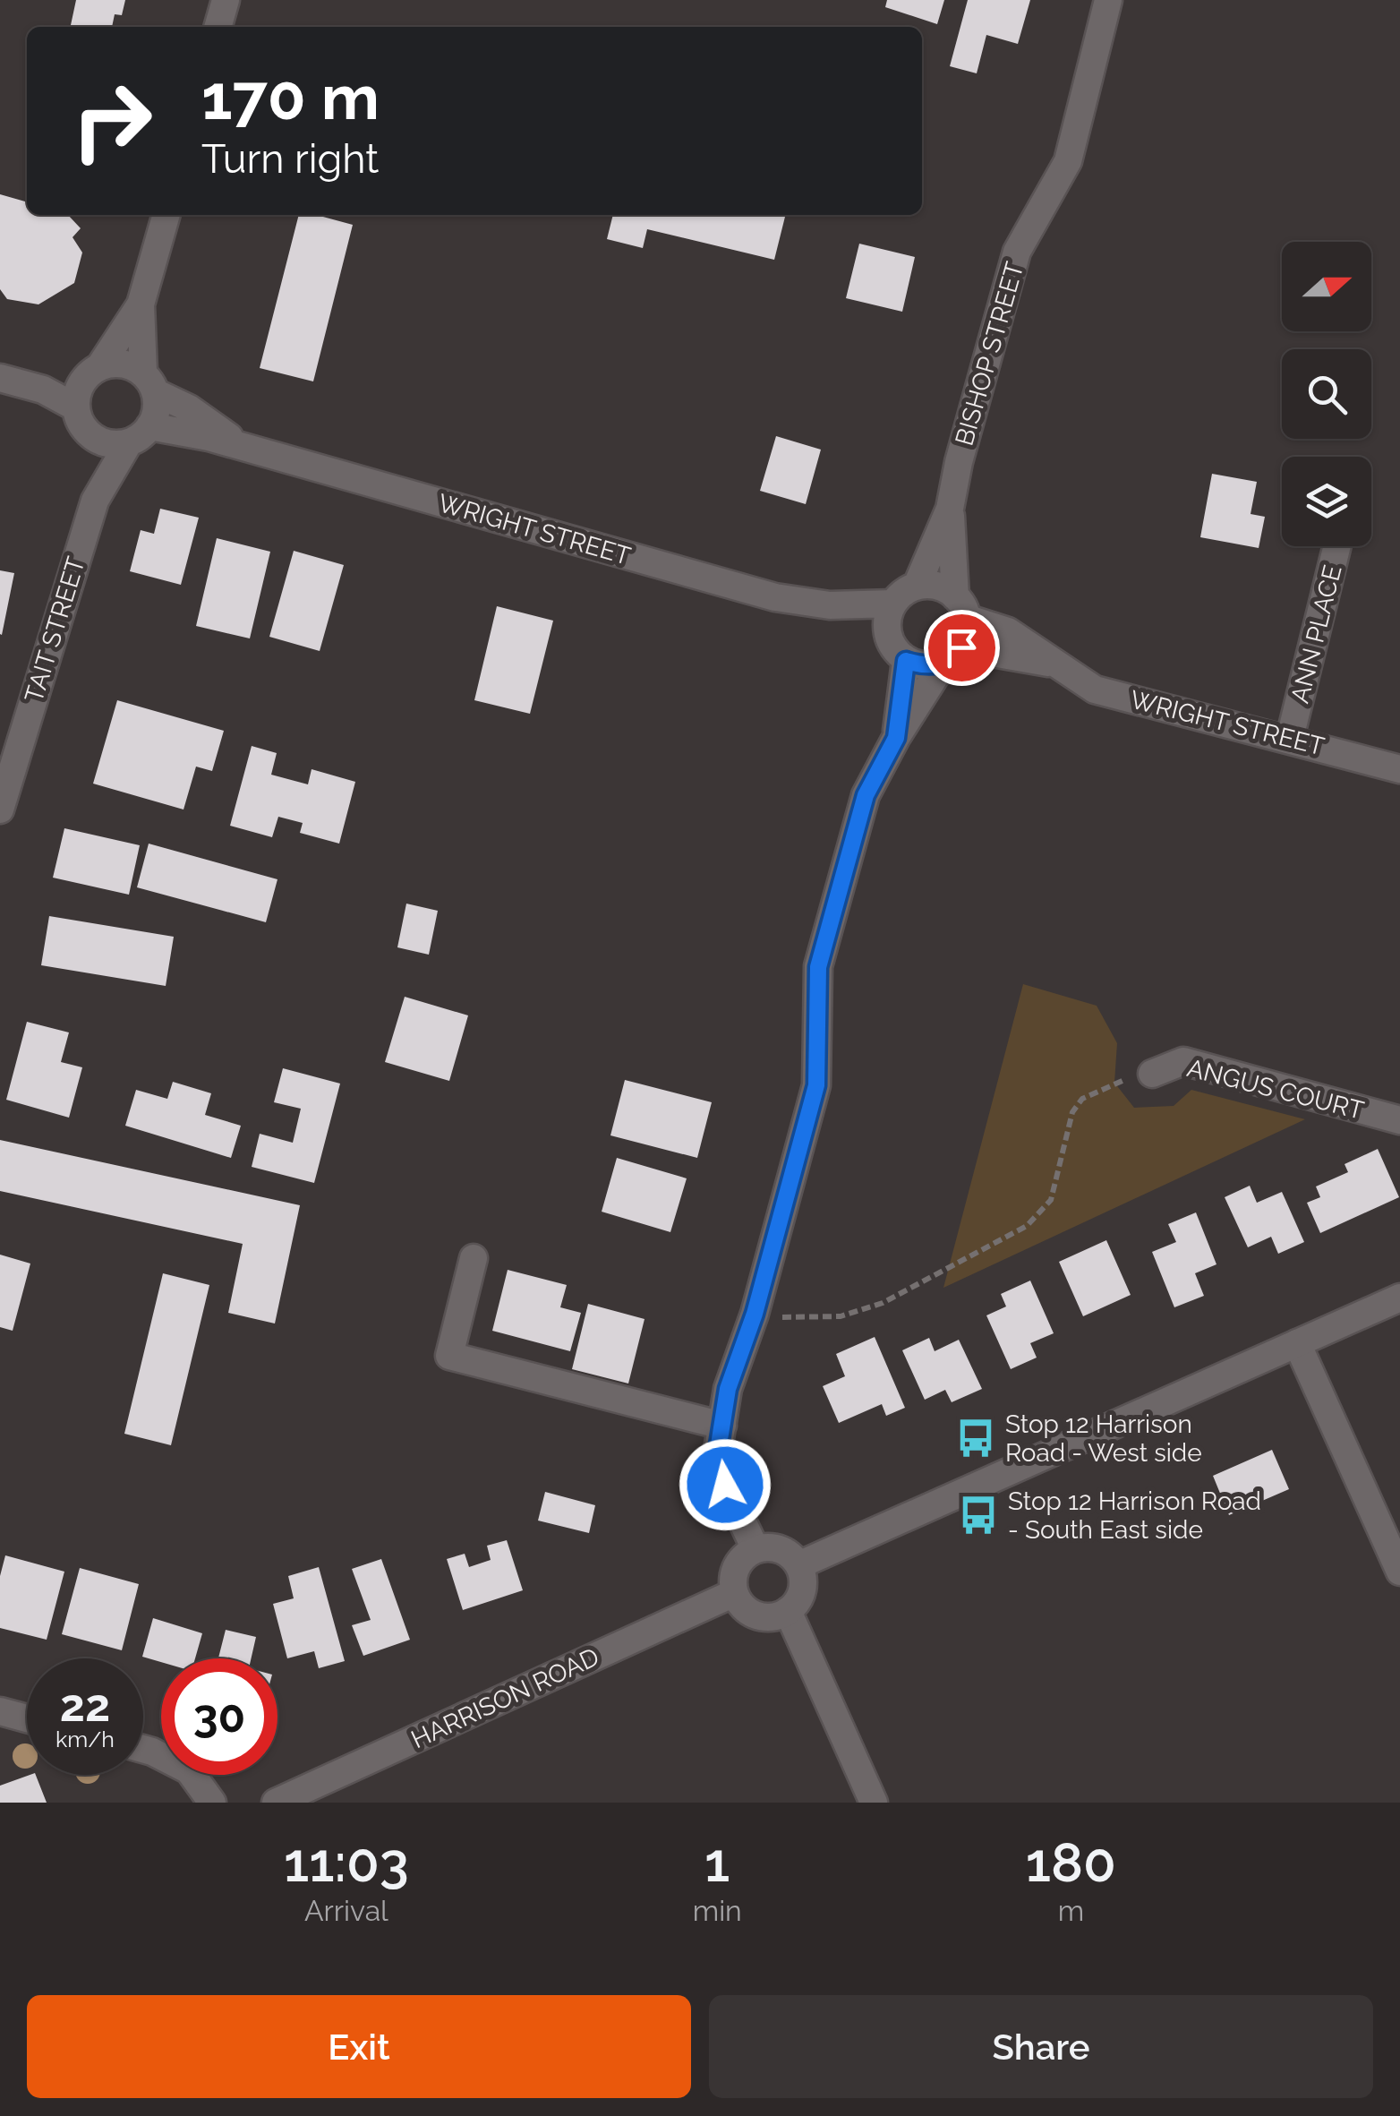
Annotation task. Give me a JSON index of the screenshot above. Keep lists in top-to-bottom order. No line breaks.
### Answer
{"streets":{"street":["BISHOP STREET","WRIGHT STREET","TAIT STREET","ANN PLACE","ANGUS COURT","HARRISON ROAD"]},"crossings":[["BISHOP STREET","WRIGHT STREET"],["WRIGHT STREET","TAIT STREET"],["WRIGHT STREET","ANN PLACE"]],"places":{"bus stop":["Stop 12 Harrison Road - West side","Stop 12 Harrison Road - South East side"]},"north":"right","page":{"turn":["170 m","Turn right"],"speed":"22 km/h","limit":"30","eta":["11:03","Arrival","1","min","180","m"],"buttons":["Exit","Share"]}}
